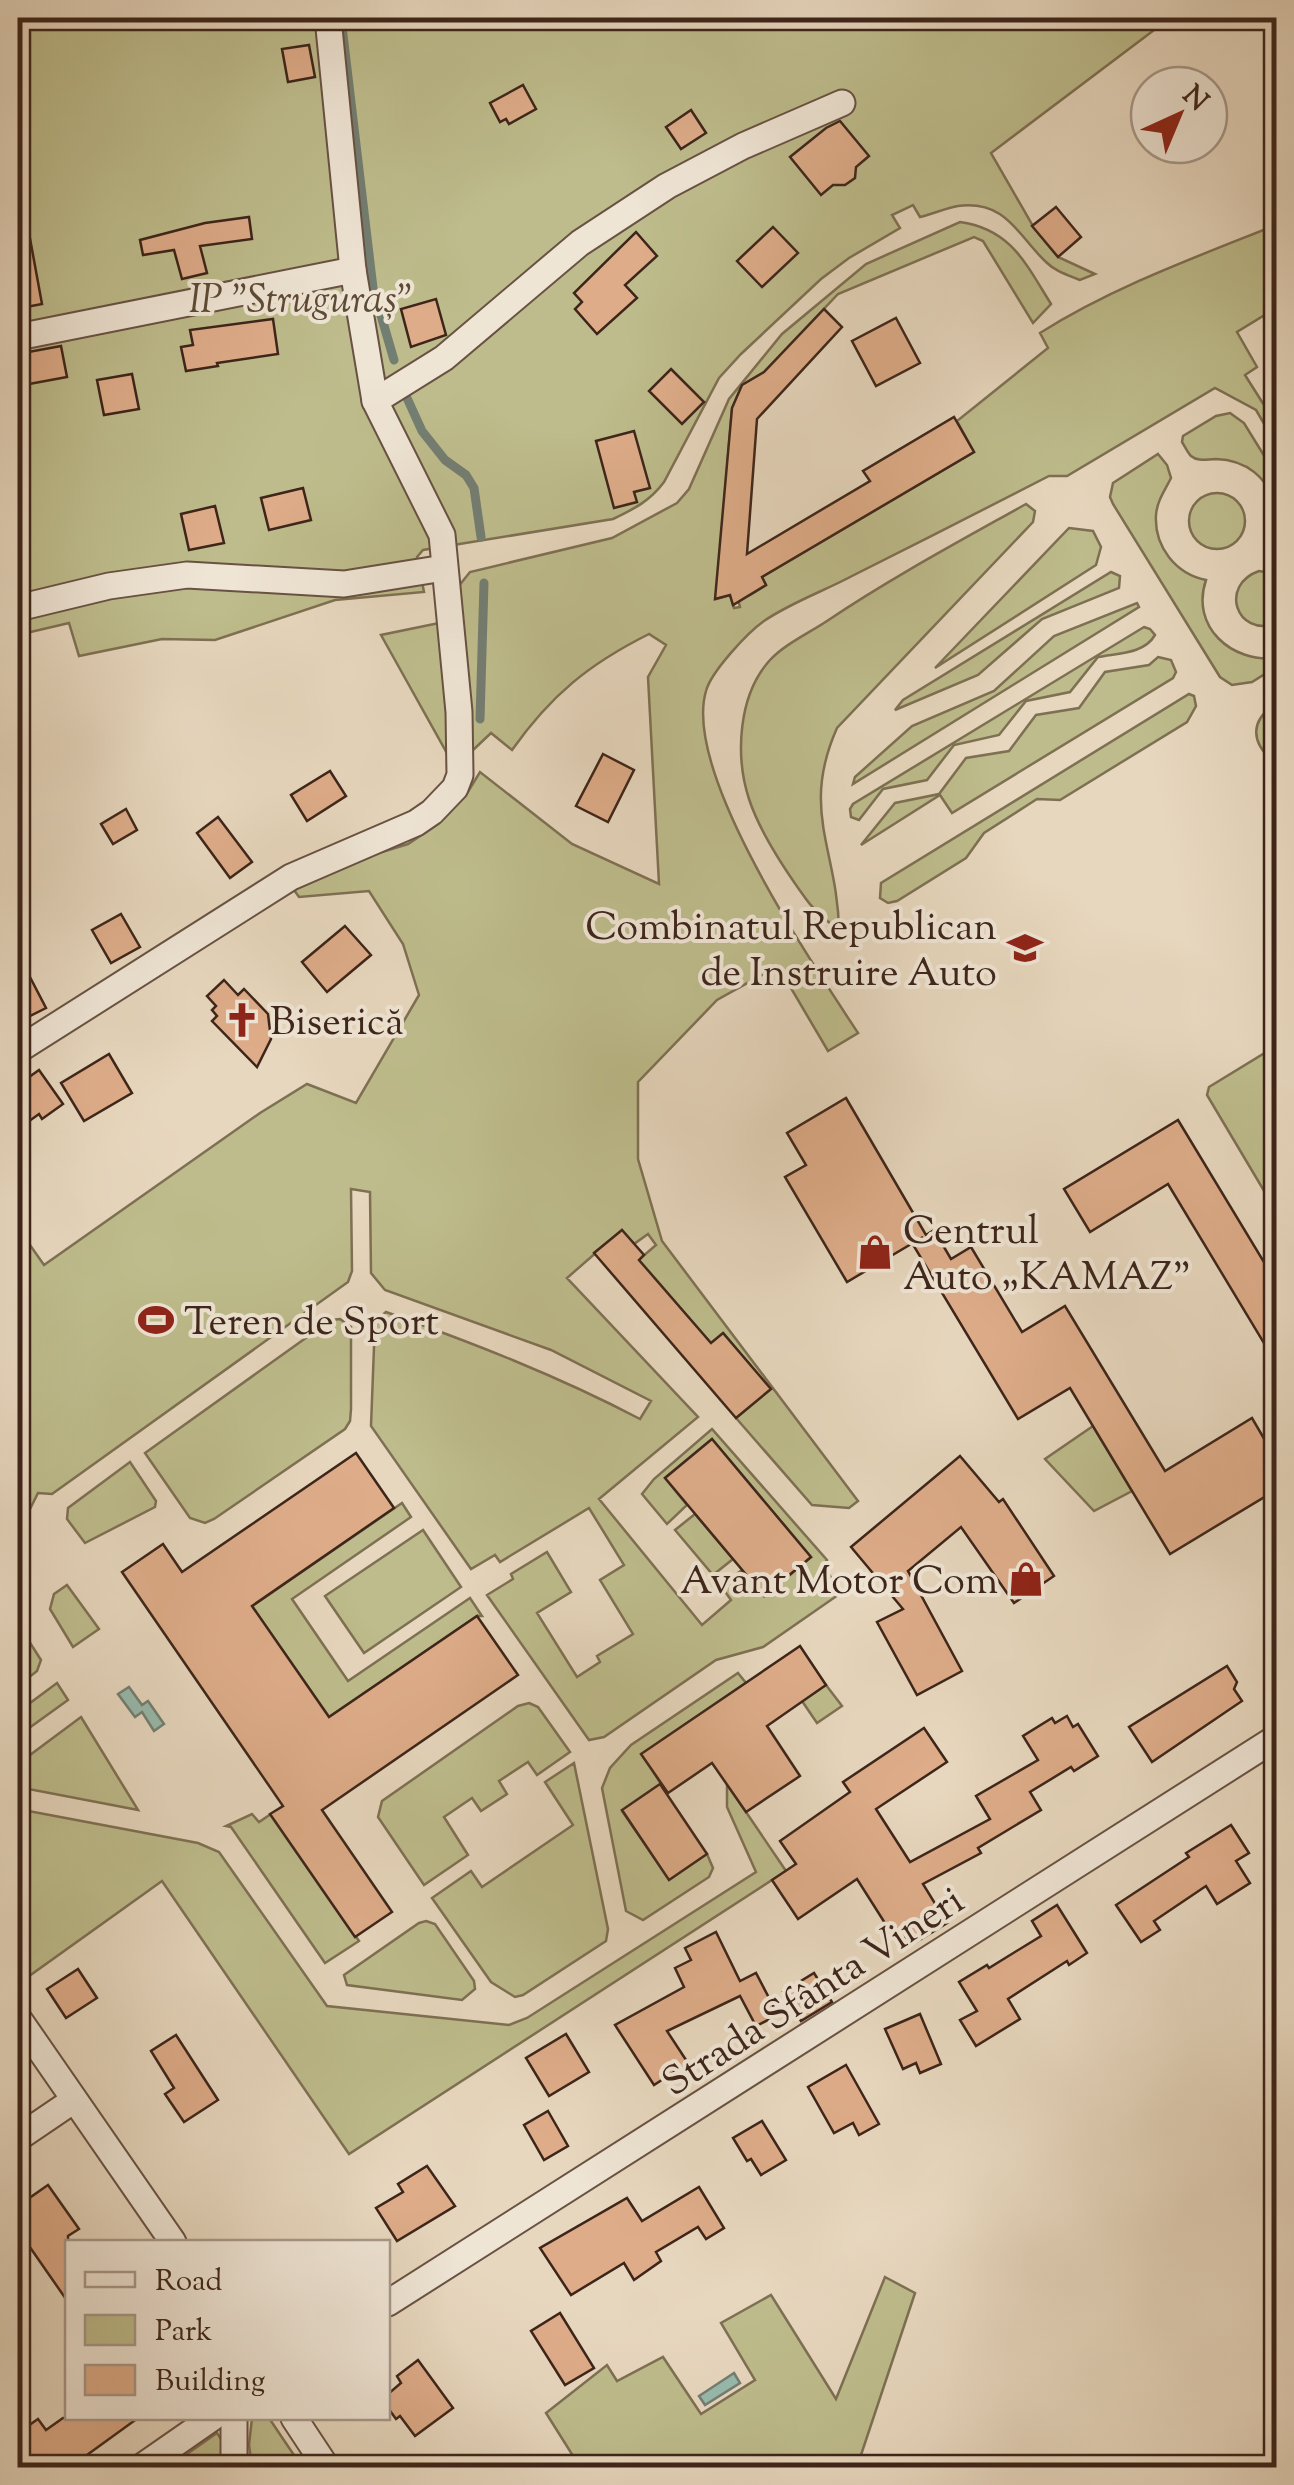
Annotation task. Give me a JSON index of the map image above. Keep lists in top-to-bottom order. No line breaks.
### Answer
{"streets":{"street":["Strada Sfânta Vineri"]},"parks":["IP \"Struguraș\""],"places":{"school or university":["Combinatul Republican de Instruire Auto"],"church":["Biserică"],"shop":["Centrul Auto „KAMAZ”","Avant Motor Com"],"sports":["Teren de Sport"]},"legend":["Road","Park","Building"],"north":"top right"}
